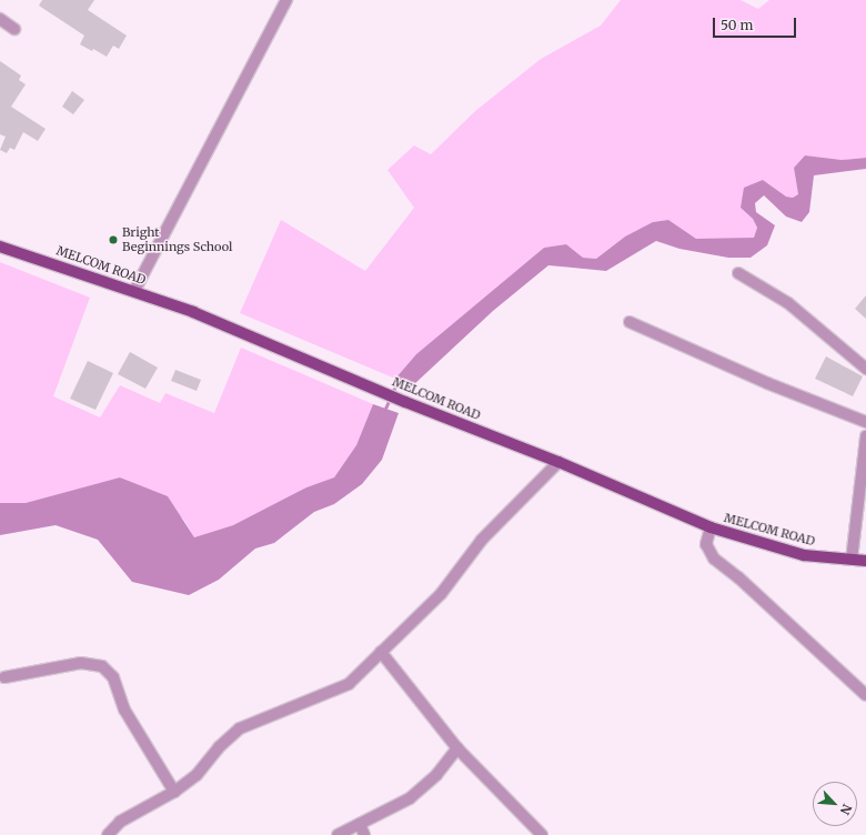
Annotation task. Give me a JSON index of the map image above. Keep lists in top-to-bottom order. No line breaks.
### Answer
{"streets":{"main road":["MELCOM ROAD"]},"places":["Bright Beginnings School"],"scale_bar":"50 m","north":"bottom right"}
